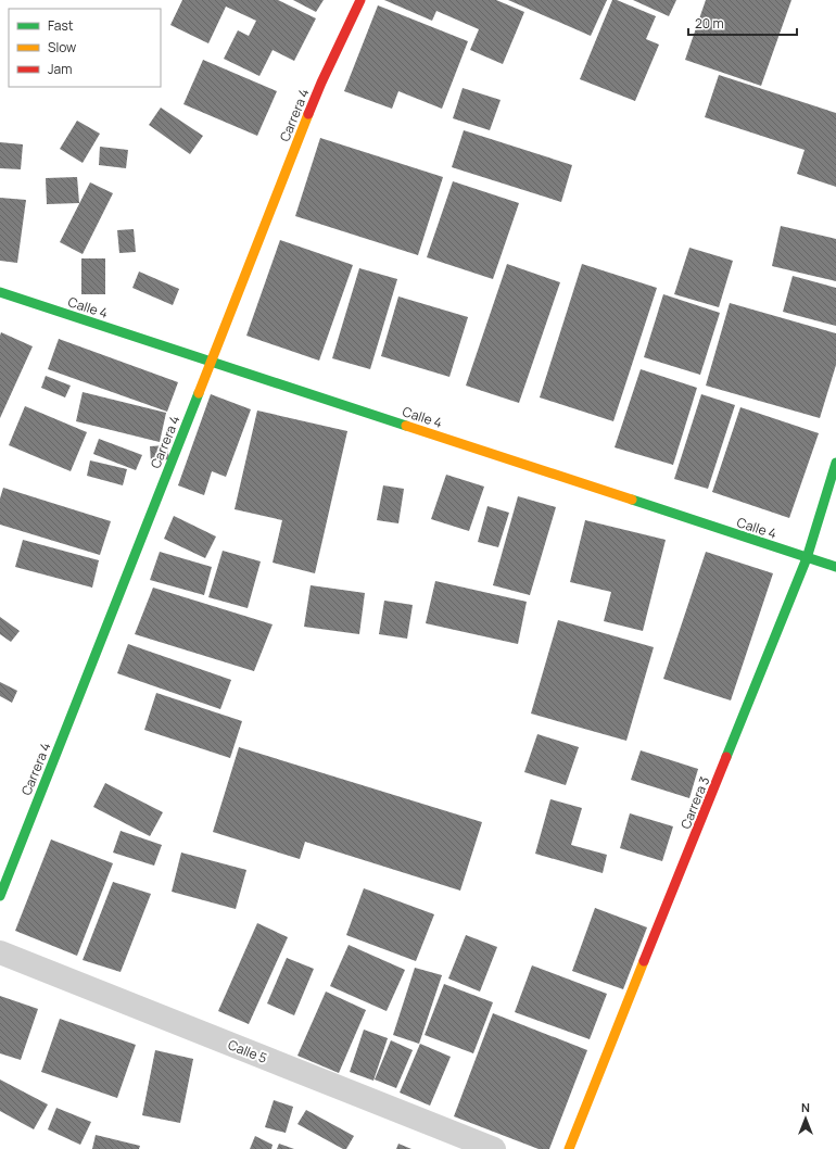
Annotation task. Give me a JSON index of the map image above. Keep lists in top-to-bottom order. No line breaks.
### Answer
{"streets":{"street":["Carrera 4","Calle 4","Carrera 3","Calle 5"]},"crossings":[["Carrera 4","Calle 4"],["Calle 4","Carrera 3"]],"legend":["Fast","Slow","Jam"],"scale_bar":"20 m","north":"top"}
